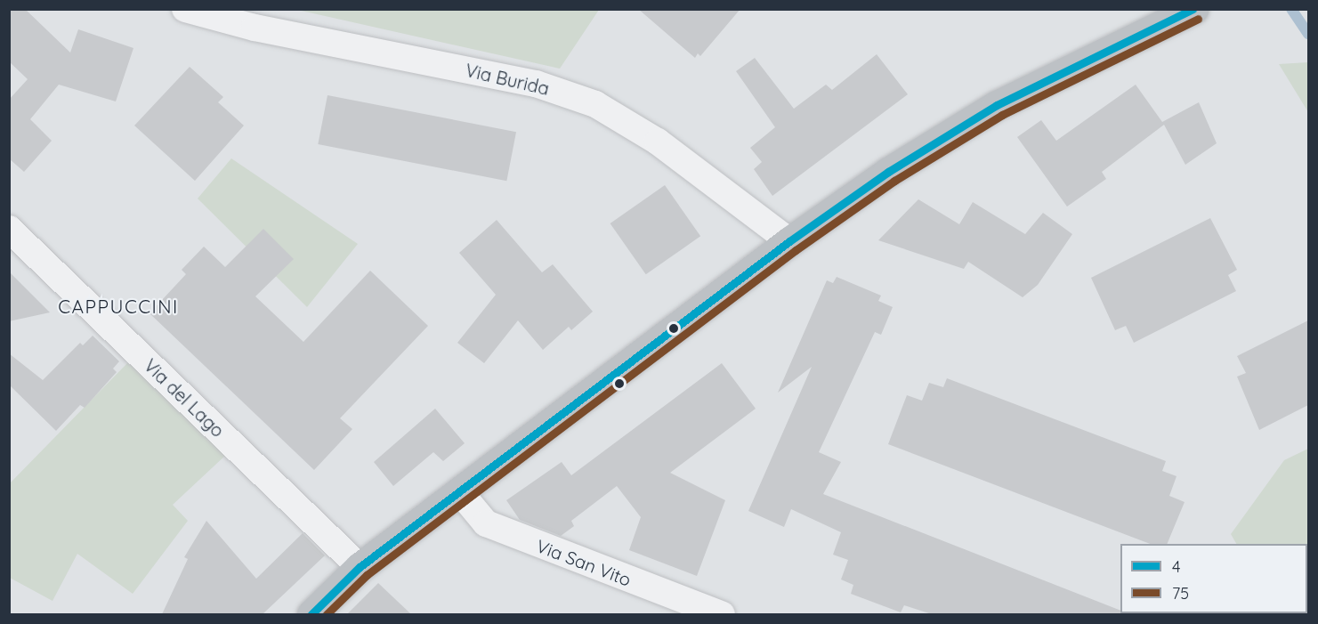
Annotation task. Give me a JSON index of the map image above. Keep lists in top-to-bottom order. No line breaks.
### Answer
{"streets":{"street":["Via Burida","Via del Lago","Via San Vito"]},"districts":["CAPPUCCINI"],"lines":["transit line 4","transit line 75"],"legend":["4","75"]}
